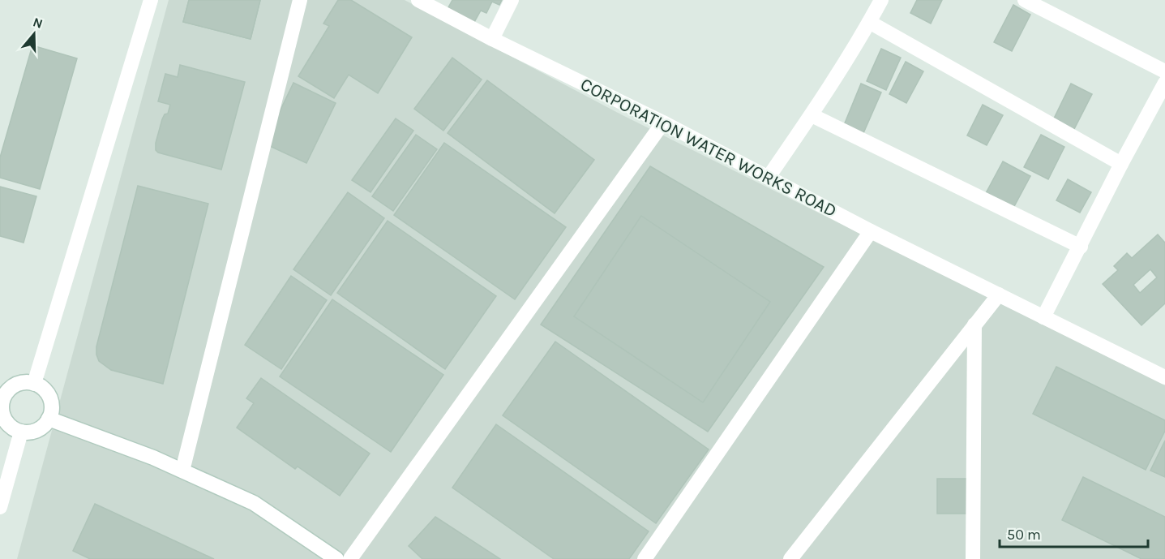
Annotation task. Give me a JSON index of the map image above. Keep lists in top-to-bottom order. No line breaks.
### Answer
{"streets":{"street":["CORPORATION WATER WORKS ROAD"]},"scale_bar":"50 m","north":"top"}
